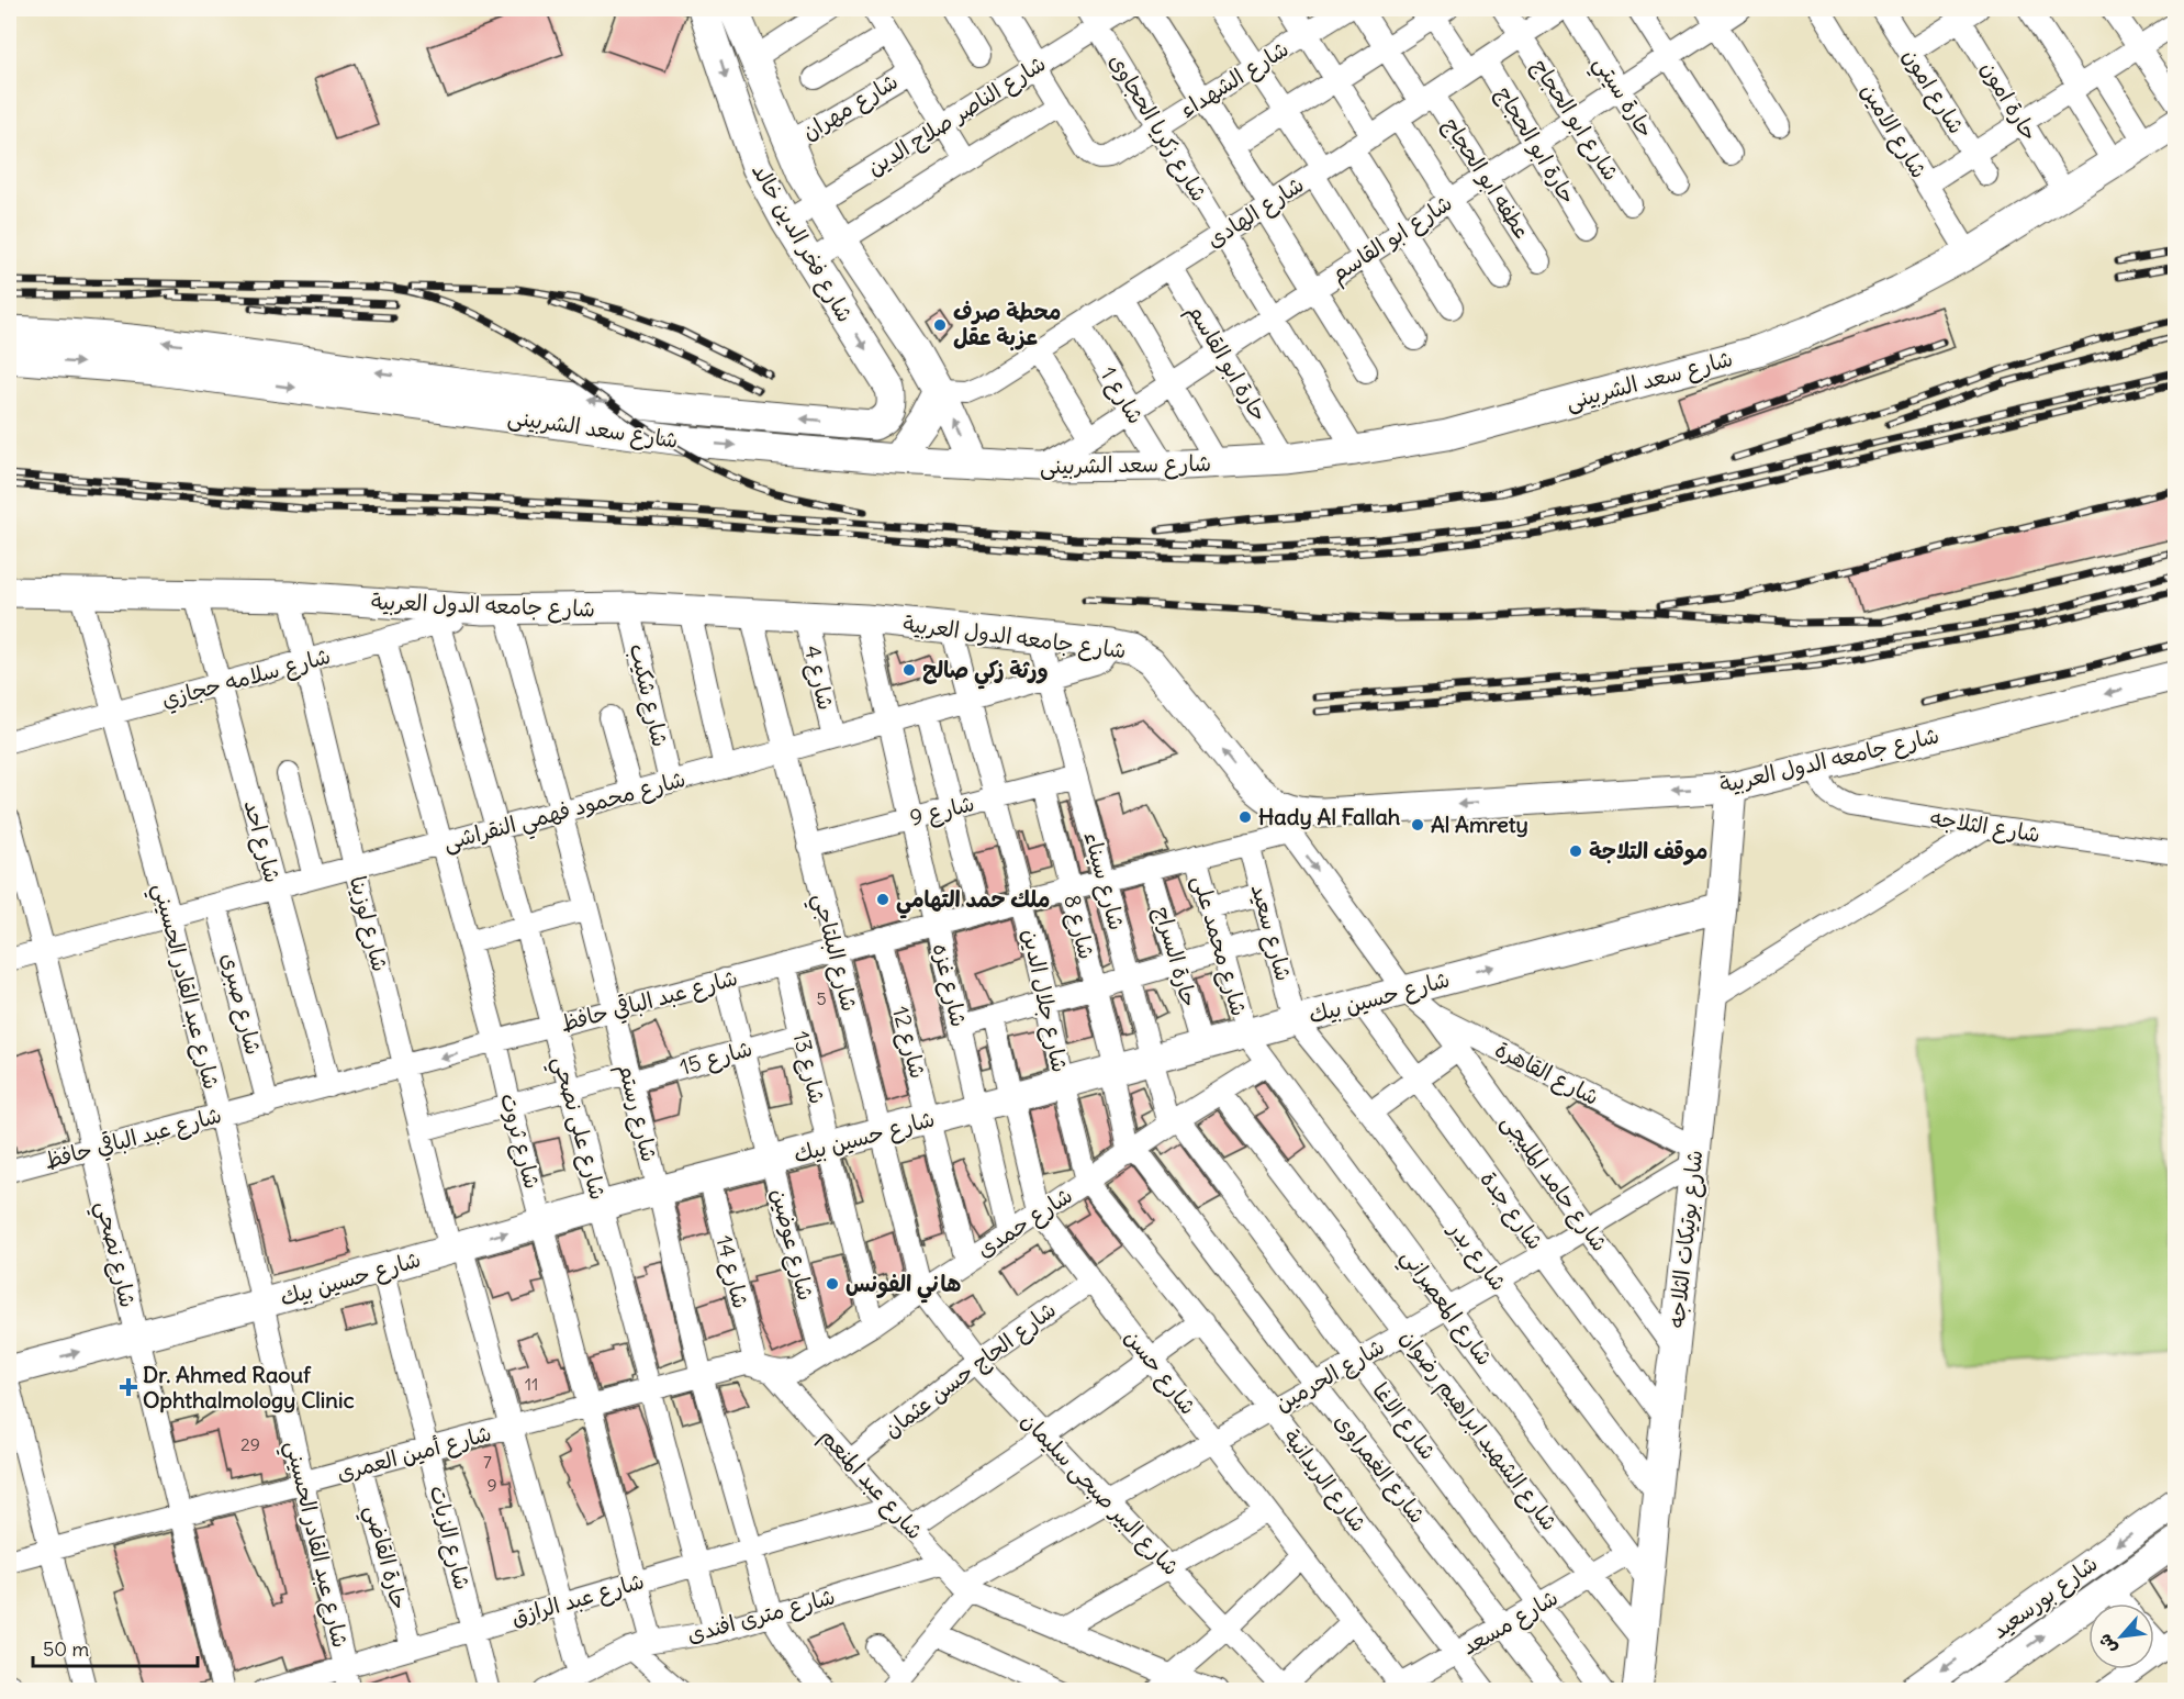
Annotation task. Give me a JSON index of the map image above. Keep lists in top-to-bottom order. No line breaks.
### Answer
{"streets":{"main road":["شارع فخر الدين خالد","شارع سعد الشربينى","شارع جامعه الدول العربية","شارع حسين بيك","شارع بوتيكات الثلاجه","شارع بورسعيد"],"street":["شارع الشهداء","شارع امون","حارة سيتي","حارة امون","شارع مهران","شارع الناصر صلاح الدين","شارع ابو الحجاج","شارع زكريا الحجاوى","شارع الامين","حارة ابو الحجاج","عطفه ابو الحجاج","شارع الهادى","شارع ابو القاسم","حارة ابو القاسم","شارع 1","شارع سلامه حجازي","شارع 4","شارع شكيب","شارع محمود فهمي النقراشى","شارع 9","شارع الثلاجه","شارع احد","شارع سيناء","شارع لوزينا","شارع 8","شارع سعيد","شارع محمد على","شارع البلتاجي","حارة السراج","شارع غزه","شارع عبد القادر الحسيني","شارع عبد الباقي حافظ","شارع جلال الدين","شارع صبرى","شارع 12","شارع 15","شارع 13","شارع القاهرة","شارع رستم","شارع على نصحي","شارع ثروت","شارع حامد المليجى","شارع جدة","شارع حمدى","شارع عوضين","شارع نصحي","شارع بدر","شارع 14","شارع المعصراني","شارع الحاج حسن عثمان","شارع حسن","شارع الحرمين","شارع الاغا","شارع الشهيد ابراهيم رضوان","شارع أمين العمرى","شارع الغمراوى","شارع الريدانية","شارع عبد المنعم","شارع البير صبحى سليمان","شارع الزيات","حارة القاضي","شارع عبد الرازق","شارع مترى افندى","شارع مسعد"]},"crossings":[["شارع الشهداء","شارع زكريا الحجاوى"],["حارة سيتي","شارع ابو القاسم"],["حارة امون","شارع سعد الشربينى"],["شارع مهران","شارع فخر الدين خالد"],["شارع الناصر صلاح الدين","شارع زكريا الحجاوى"],["شارع الناصر صلاح الدين","شارع فخر الدين خالد"],["شارع ابو الحجاج","شارع الهادى"],["شارع ابو الحجاج","شارع ابو القاسم"],["شارع زكريا الحجاوى","شارع الهادى"],["شارع زكريا الحجاوى","شارع ابو القاسم"],["شارع زكريا الحجاوى","شارع سعد الشربينى"],["شارع الامين","شارع سعد الشربينى"],["حارة ابو الحجاج","شارع الهادى"],["حارة ابو الحجاج","شارع ابو القاسم"],["عطفه ابو الحجاج","شارع الهادى"],["عطفه ابو الحجاج","شارع ابو القاسم"],["شارع الهادى","شارع فخر الدين خالد"],["شارع الهادى","حارة ابو القاسم"],["شارع الهادى","شارع 1"],["شارع ابو القاسم","حارة ابو القاسم"],["شارع ابو القاسم","شارع سعد الشربينى"],["شارع ابو القاسم","شارع 1"],["شارع فخر الدين خالد","شارع سعد الشربينى"],["حارة ابو القاسم","شارع سعد الشربينى"],["شارع سعد الشربينى","شارع 1"],["شارع جامعه الدول العربية","شارع سلامه حجازي"],["شارع جامعه الدول العربية","شارع 4"],["شارع جامعه الدول العربية","شارع شكيب"],["شارع جامعه الدول العربية","شارع محمود فهمي النقراشى"],["شارع جامعه الدول العربية","شارع الثلاجه"],["شارع جامعه الدول العربية","شارع احد"],["شارع جامعه الدول العربية","شارع سيناء"],["شارع جامعه الدول العربية","شارع لوزينا"],["شارع جامعه الدول العربية","شارع البلتاجي"],["شارع جامعه الدول العربية","شارع غزه"],["شارع جامعه الدول العربية","شارع عبد القادر الحسيني"],["شارع جامعه الدول العربية","شارع جلال الدين"],["شارع جامعه الدول العربية","شارع القاهرة"],["شارع جامعه الدول العربية","شارع رستم"],["شارع جامعه الدول العربية","شارع بوتيكات الثلاجه"],["شارع سلامه حجازي","شارع احد"],["شارع سلامه حجازي","شارع لوزينا"],["شارع سلامه حجازي","شارع عبد القادر الحسيني"],["شارع سلامه حجازي","شارع رستم"],["شارع سلامه حجازي","شارع على نصحي"],["شارع سلامه حجازي","شارع ثروت"],["شارع 4","شارع محمود فهمي النقراشى"],["شارع شكيب","شارع محمود فهمي النقراشى"],["شارع محمود فهمي النقراشى","شارع احد"],["شارع محمود فهمي النقراشى","شارع سيناء"],["شارع محمود فهمي النقراشى","شارع لوزينا"],["شارع محمود فهمي النقراشى","شارع البلتاجي"],["شارع محمود فهمي النقراشى","شارع غزه"],["شارع محمود فهمي النقراشى","شارع عبد القادر الحسيني"],["شارع محمود فهمي النقراشى","شارع جلال الدين"],["شارع محمود فهمي النقراشى","شارع صبرى"],["شارع محمود فهمي النقراشى","شارع رستم"],["شارع محمود فهمي النقراشى","شارع على نصحي"],["شارع محمود فهمي النقراشى","شارع ثروت"],["شارع محمود فهمي النقراشى","شارع نصحي"],["شارع 9","شارع سيناء"],["شارع 9","شارع 8"],["شارع 9","شارع البلتاجي"],["شارع 9","شارع غزه"],["شارع 9","شارع جلال الدين"],["شارع احد","شارع عبد الباقي حافظ"],["شارع سيناء","شارع حسين بيك"],["شارع سيناء","شارع عبد الباقي حافظ"],["شارع سيناء","شارع حمدى"],["شارع سيناء","شارع الاغا"],["شارع لوزينا","شارع حسين بيك"],["شارع لوزينا","شارع عبد الباقي حافظ"],["شارع لوزينا","شارع 15"],["شارع لوزينا","شارع أمين العمرى"],["شارع لوزينا","شارع عبد الرازق"],["شارع لوزينا","شارع مترى افندى"],["شارع 8","شارع حسين بيك"],["شارع 8","شارع عبد الباقي حافظ"],["شارع 8","شارع حمدى"],["شارع 8","شارع الغمراوى"],["شارع سعيد","شارع حسين بيك"],["شارع سعيد","شارع عبد الباقي حافظ"],["شارع سعيد","شارع بدر"],["شارع محمد على","شارع حسين بيك"],["شارع محمد على","شارع عبد الباقي حافظ"],["شارع محمد على","شارع المعصراني"],["شارع البلتاجي","شارع حسين بيك"],["شارع البلتاجي","شارع عبد الباقي حافظ"],["شارع البلتاجي","شارع حمدى"],["شارع البلتاجي","شارع البير صبحى سليمان"],["حارة السراج","شارع حسين بيك"],["حارة السراج","شارع عبد الباقي حافظ"],["شارع غزه","شارع حسين بيك"],["شارع غزه","شارع عبد الباقي حافظ"],["شارع غزه","شارع حمدى"],["شارع عبد القادر الحسيني","شارع حسين بيك"],["شارع عبد القادر الحسيني","شارع عبد الباقي حافظ"],["شارع عبد القادر الحسيني","شارع أمين العمرى"],["شارع عبد القادر الحسيني","شارع عبد الرازق"],["شارع حسين بيك","شارع جلال الدين"],["شارع حسين بيك","شارع 12"],["شارع حسين بيك","شارع 13"],["شارع حسين بيك","شارع القاهرة"],["شارع حسين بيك","شارع رستم"],["شارع حسين بيك","شارع على نصحي"],["شارع حسين بيك","شارع ثروت"],["شارع حسين بيك","شارع جدة"],["شارع حسين بيك","شارع بوتيكات الثلاجه"],["شارع حسين بيك","شارع عوضين"],["شارع حسين بيك","شارع نصحي"],["شارع حسين بيك","شارع بدر"],["شارع حسين بيك","شارع 14"],["شارع حسين بيك","شارع المعصراني"],["شارع حسين بيك","شارع حسن"],["شارع حسين بيك","شارع الزيات"],["شارع عبد الباقي حافظ","شارع جلال الدين"],["شارع عبد الباقي حافظ","شارع صبرى"],["شارع عبد الباقي حافظ","شارع 12"],["شارع عبد الباقي حافظ","شارع 13"],["شارع عبد الباقي حافظ","شارع القاهرة"],["شارع عبد الباقي حافظ","شارع رستم"],["شارع عبد الباقي حافظ","شارع على نصحي"],["شارع عبد الباقي حافظ","شارع ثروت"],["شارع عبد الباقي حافظ","شارع عوضين"],["شارع عبد الباقي حافظ","شارع نصحي"],["شارع جلال الدين","شارع حمدى"],["شارع جلال الدين","شارع الريدانية"],["شارع 12","شارع حمدى"],["شارع 15","شارع 13"],["شارع 15","شارع رستم"],["شارع 15","شارع على نصحي"],["شارع 15","شارع ثروت"],["شارع 15","شارع عوضين"],["شارع 13","شارع حمدى"],["شارع القاهرة","شارع حامد المليجى"],["شارع القاهرة","شارع بوتيكات الثلاجه"],["شارع القاهرة","شارع الحرمين"],["شارع رستم","شارع حمدى"],["شارع رستم","شارع عبد الرازق"],["شارع رستم","شارع مترى افندى"],["شارع على نصحي","شارع حمدى"],["شارع على نصحي","شارع عبد الرازق"],["شارع على نصحي","شارع مترى افندى"],["شارع ثروت","شارع حمدى"],["شارع ثروت","شارع أمين العمرى"],["شارع ثروت","شارع عبد الرازق"],["شارع ثروت","شارع مترى افندى"],["شارع حامد المليجى","شارع بوتيكات الثلاجه"],["شارع حامد المليجى","شارع الحرمين"],["شارع جدة","شارع بوتيكات الثلاجه"],["شارع جدة","شارع الحرمين"],["شارع حمدى","شارع عوضين"],["شارع حمدى","شارع 14"],["شارع حمدى","شارع المعصراني"],["شارع حمدى","شارع حسن"],["شارع حمدى","شارع الاغا"],["شارع حمدى","شارع الشهيد ابراهيم رضوان"],["شارع حمدى","شارع أمين العمرى"],["شارع حمدى","شارع الغمراوى"],["شارع حمدى","شارع الريدانية"],["شارع حمدى","شارع عبد المنعم"],["شارع حمدى","شارع البير صبحى سليمان"],["شارع بوتيكات الثلاجه","شارع بدر"],["شارع بوتيكات الثلاجه","شارع المعصراني"],["شارع بوتيكات الثلاجه","شارع الحرمين"],["شارع بوتيكات الثلاجه","شارع الشهيد ابراهيم رضوان"],["شارع نصحي","شارع أمين العمرى"],["شارع بدر","شارع الحرمين"],["شارع 14","شارع عبد المنعم"],["شارع المعصراني","شارع الحرمين"],["شارع المعصراني","شارع مسعد"],["شارع الحاج حسن عثمان","شارع حسن"],["شارع الحاج حسن عثمان","شارع عبد المنعم"],["شارع الحاج حسن عثمان","شارع البير صبحى سليمان"],["شارع حسن","شارع الحرمين"],["شارع حسن","شارع مسعد"],["شارع الحرمين","شارع الاغا"],["شارع الحرمين","شارع الشهيد ابراهيم رضوان"],["شارع الحرمين","شارع الغمراوى"],["شارع الحرمين","شارع الريدانية"],["شارع الحرمين","شارع عبد المنعم"],["شارع الحرمين","شارع البير صبحى سليمان"],["شارع الاغا","شارع مسعد"],["شارع الشهيد ابراهيم رضوان","شارع مسعد"],["شارع أمين العمرى","شارع الزيات"],["شارع أمين العمرى","حارة القاضي"],["شارع الغمراوى","شارع مسعد"],["شارع الريدانية","شارع مسعد"],["شارع عبد المنعم","شارع عبد الرازق"],["شارع عبد المنعم","شارع مترى افندى"],["شارع الزيات","شارع عبد الرازق"],["حارة القاضي","شارع عبد الرازق"]],"one_way":["شارع جامعه الدول العربية"],"places":{"other":["محطة صرف عزبة عقل","ورثة زكي صالح","Hady Al Fallah","Al Amrety","موقف التلاجة","ملك حمد التهامي","هاني الفونس"],"health":["Dr. Ahmed Raouf Ophthalmology Clinic"]},"house_numbers":["5","11","29","7","9"],"scale_bar":"50 m","north":"bottom left"}
